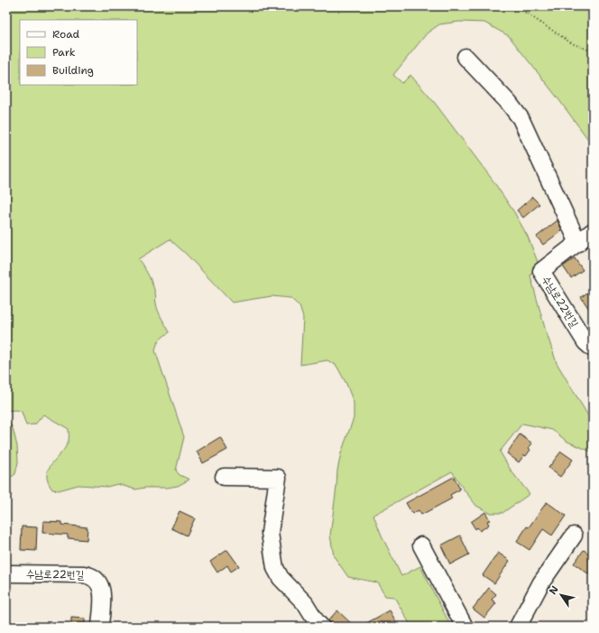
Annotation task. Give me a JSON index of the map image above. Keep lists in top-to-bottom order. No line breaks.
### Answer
{"streets":{"lane":["수남로22번길"]},"legend":["Road","Park","Building"],"north":"top left"}
